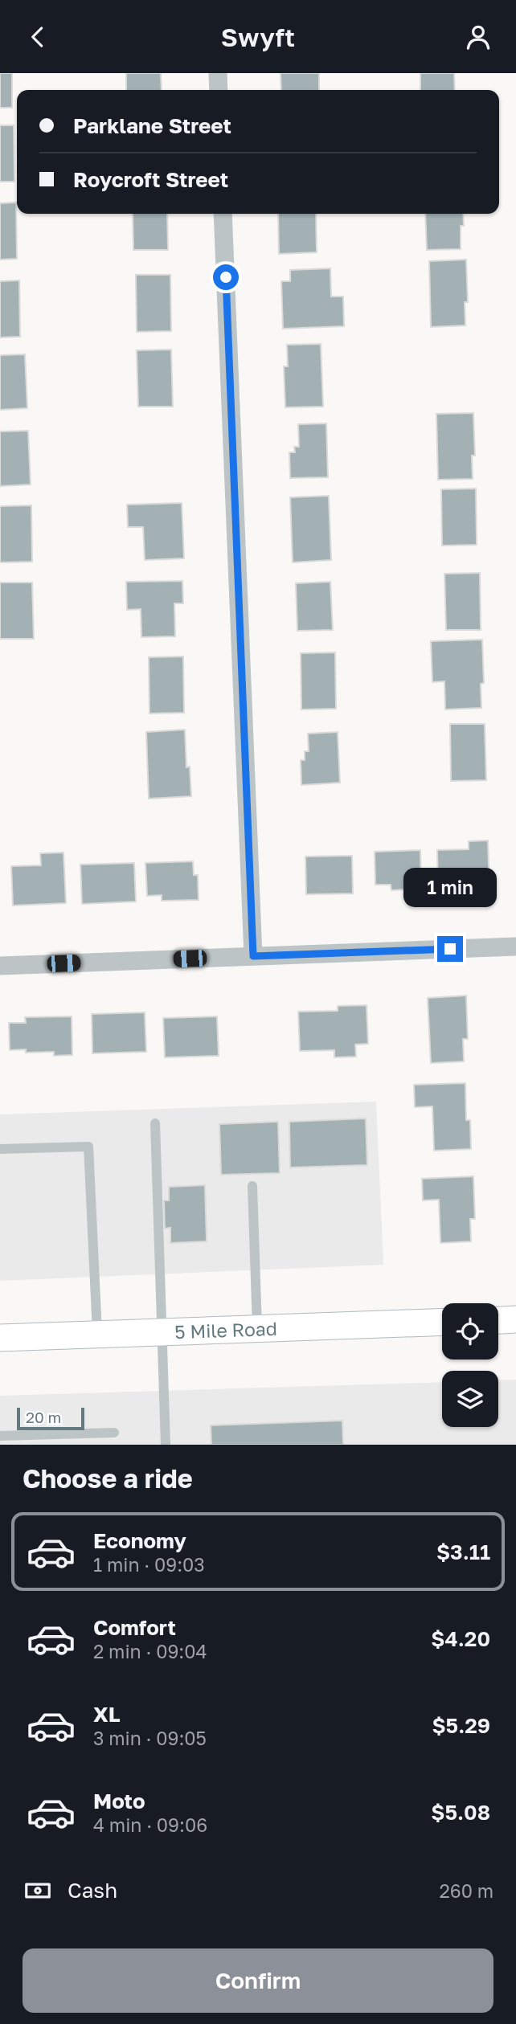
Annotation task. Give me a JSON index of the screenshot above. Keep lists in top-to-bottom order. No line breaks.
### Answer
{"streets":{"main road":["5 Mile Road"]},"scale_bar":"20 m","page":{"header":"Swyft","banner":["Parklane Street","Roycroft Street"],"bubble":"1 min","scale":"20 m","heading":"Choose a ride","list":[{"name":"Economy","note":"1 min · 09:03","value":"$3.11"},{"name":"Comfort","note":"2 min · 09:04","value":"$4.20"},{"name":"XL","note":"3 min · 09:05","value":"$5.29"},{"name":"Moto","note":"4 min · 09:06","value":"$5.08"}],"pay":["Cash","260 m"],"buttons":"Confirm"}}
